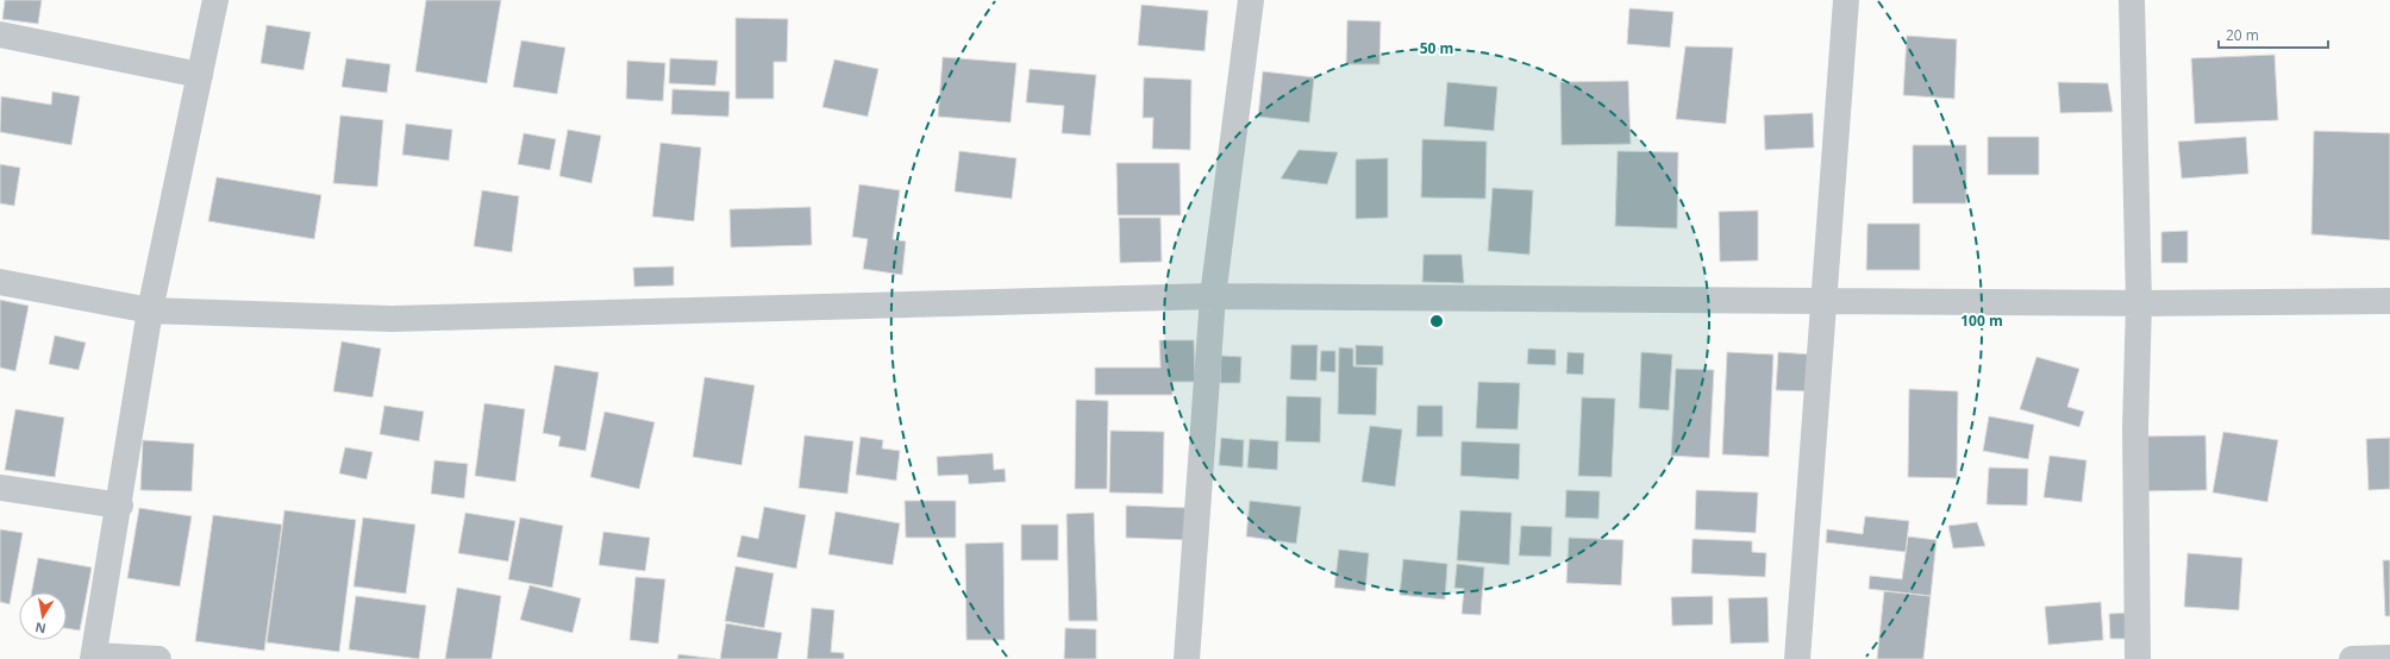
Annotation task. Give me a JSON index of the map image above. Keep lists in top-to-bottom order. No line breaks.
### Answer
{"scale_bar":"20 m","north":"bottom","rings":["50 m","100 m"]}
